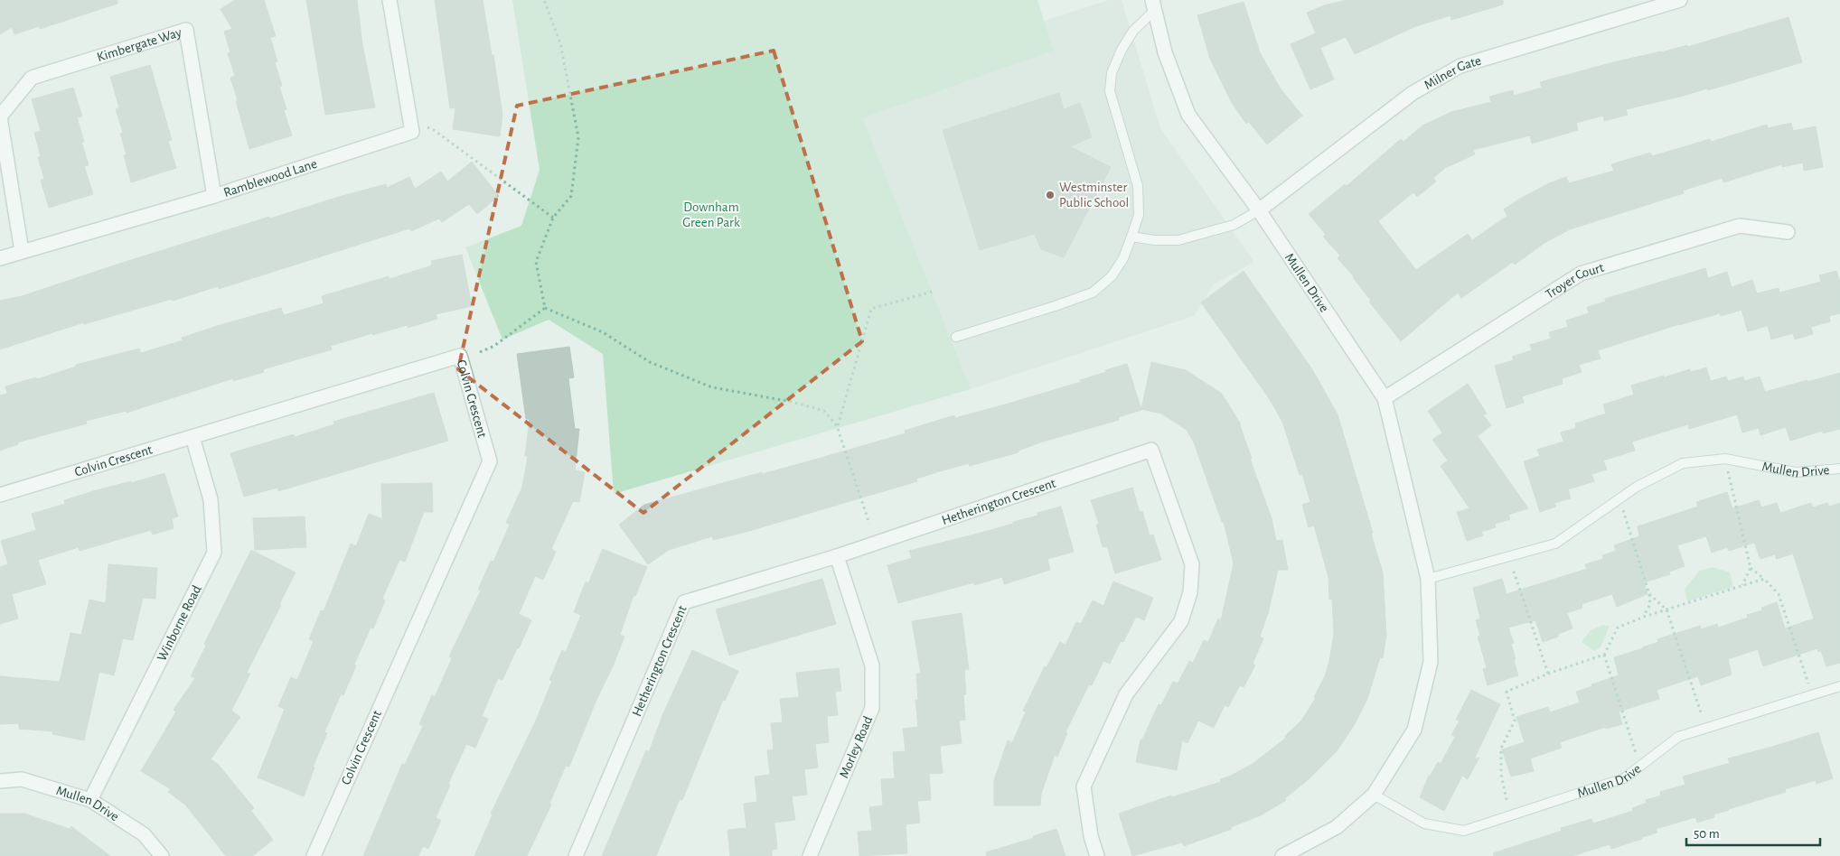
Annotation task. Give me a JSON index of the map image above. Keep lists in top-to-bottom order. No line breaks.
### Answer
{"streets":{"street":["Kimbergate Way","Milner Gate","Ramblewood Lane","Troyer Court","Mullen Drive","Colvin Crescent","Hetherington Crescent","Winborne Road","Morley Road"]},"crossings":[["Kimbergate Way","Ramblewood Lane"],["Milner Gate","Mullen Drive"],["Troyer Court","Mullen Drive"],["Mullen Drive","Winborne Road"],["Colvin Crescent","Winborne Road"],["Hetherington Crescent","Morley Road"]],"parks":["Downham Green Park"],"places":["Westminster Public School"],"scale_bar":"50 m"}
